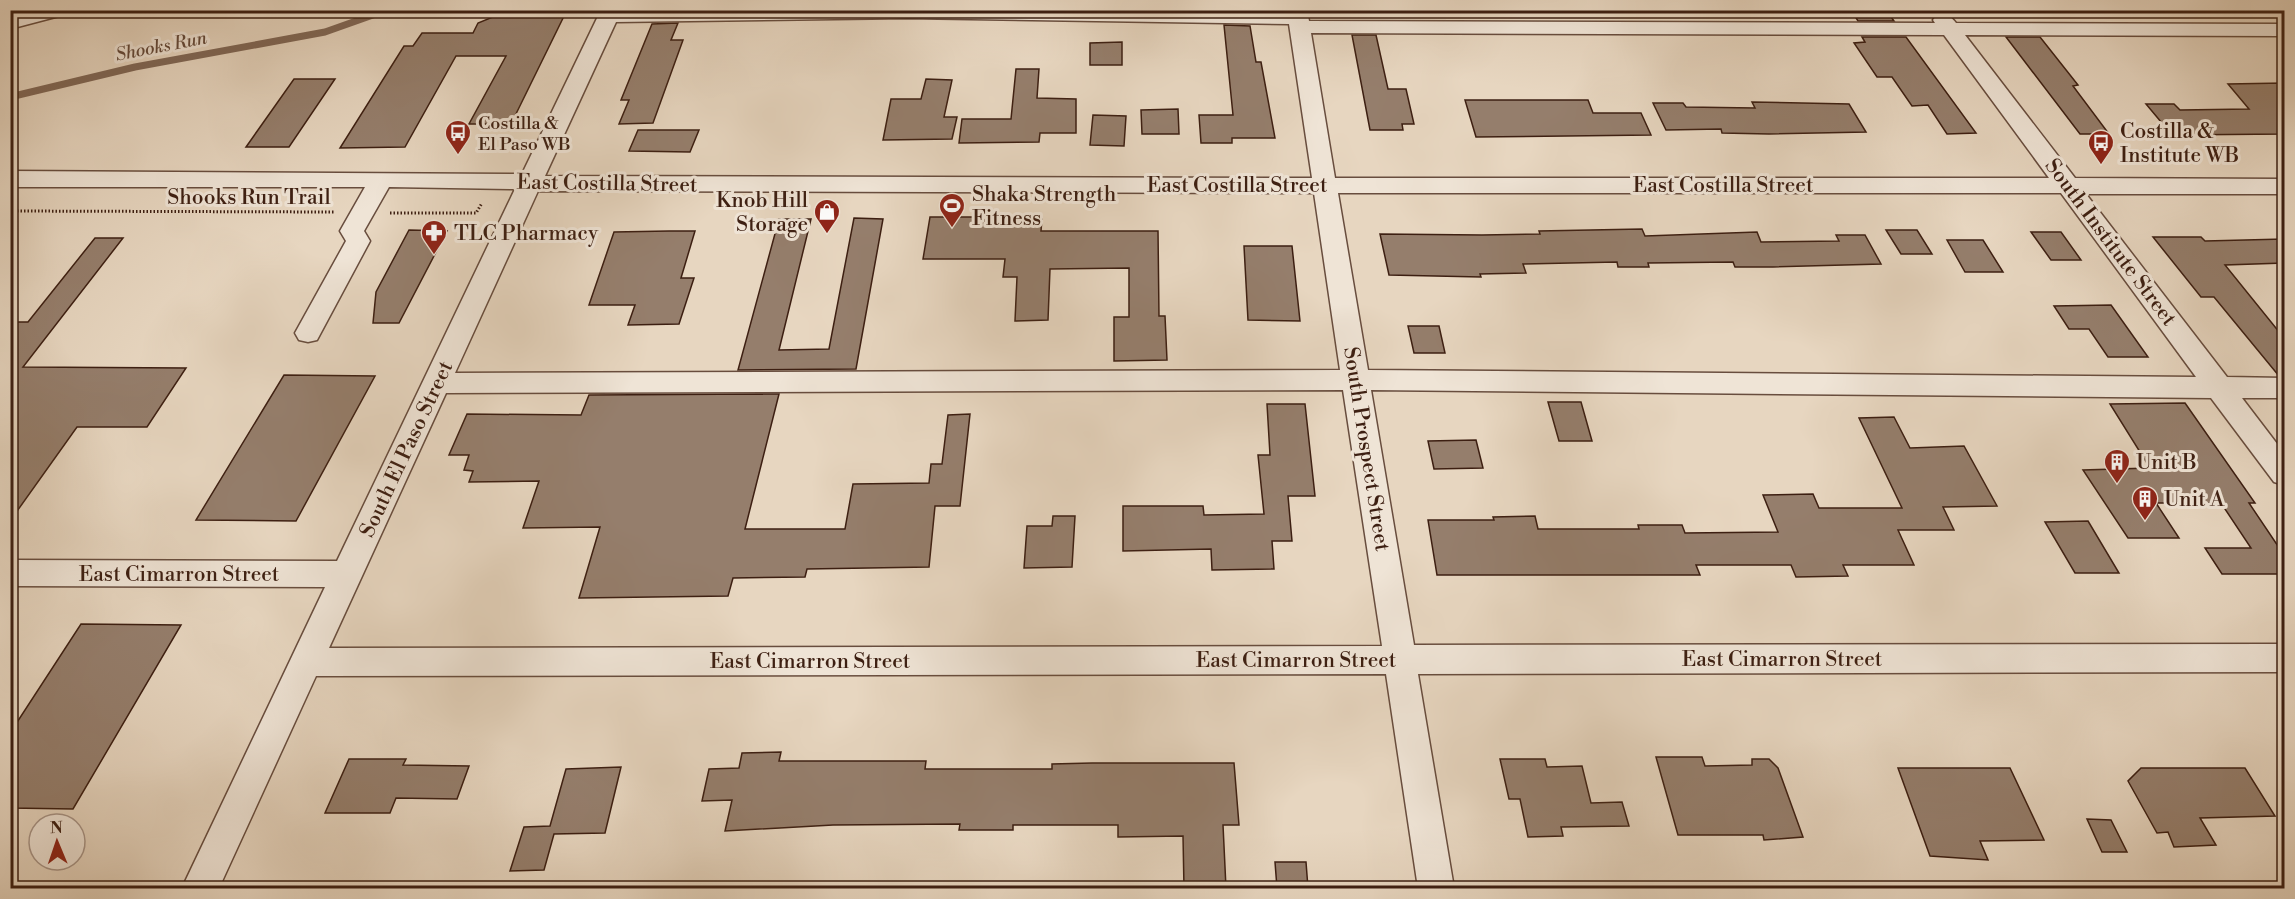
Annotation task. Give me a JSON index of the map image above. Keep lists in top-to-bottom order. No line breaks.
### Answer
{"streets":{"street":["East Costilla Street","South Institute Street","South El Paso Street","South Prospect Street","East Cimarron Street"],"path":["Shooks Run Trail"]},"crossings":[["East Costilla Street","South Institute Street"],["East Costilla Street","South El Paso Street"],["East Costilla Street","South Prospect Street"],["South El Paso Street","East Cimarron Street"],["South Prospect Street","East Cimarron Street"]],"water":["Shooks Run"],"places":{"bus stop":["Costilla & El Paso WB","Costilla & Institute WB"],"sports":["Shaka Strength Fitness"],"shop":["Knob Hill Storage"],"pharmacy":["TLC Pharmacy"],"building":["Unit B","Unit A"]},"north":"top"}
